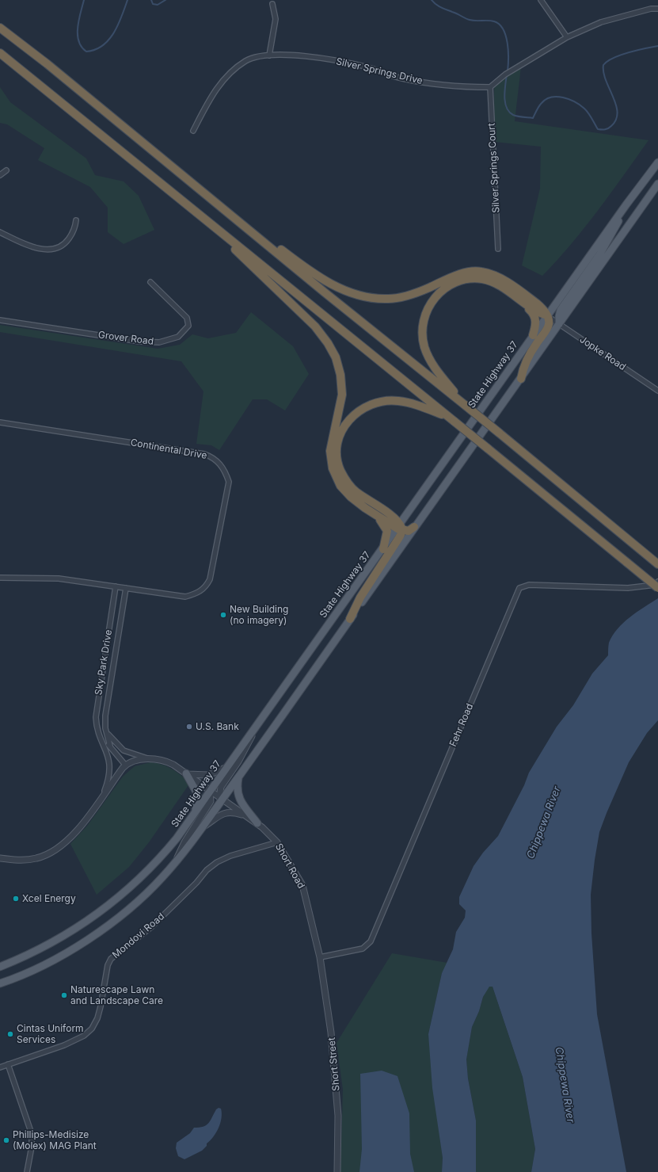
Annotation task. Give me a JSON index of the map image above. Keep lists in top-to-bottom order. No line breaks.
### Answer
{"streets":{"main road":["State Highway 37"],"street":["Silver Springs Drive","Silver Springs Court","Grover Road","Jopke Road","Continental Drive","Sky Park Drive","Fehr Road","Short Road","Mondovi Road","Short Street"]},"crossings":[["Silver Springs Drive","Silver Springs Court"],["Jopke Road","State Highway 37"],["State Highway 37","Short Road"],["Continental Drive","Sky Park Drive"],["Sky Park Drive","Short Road"],["Fehr Road","Short Road"],["Fehr Road","Short Street"],["Short Road","Mondovi Road"],["Short Road","Short Street"]],"water":["Chippewa River"],"places":["New Building (no imagery)","U.S. Bank","Xcel Energy","Naturescape Lawn and Landscape Care","Cintas Uniform Services","Phillips-Medisize (Molex) MAG Plant"]}
